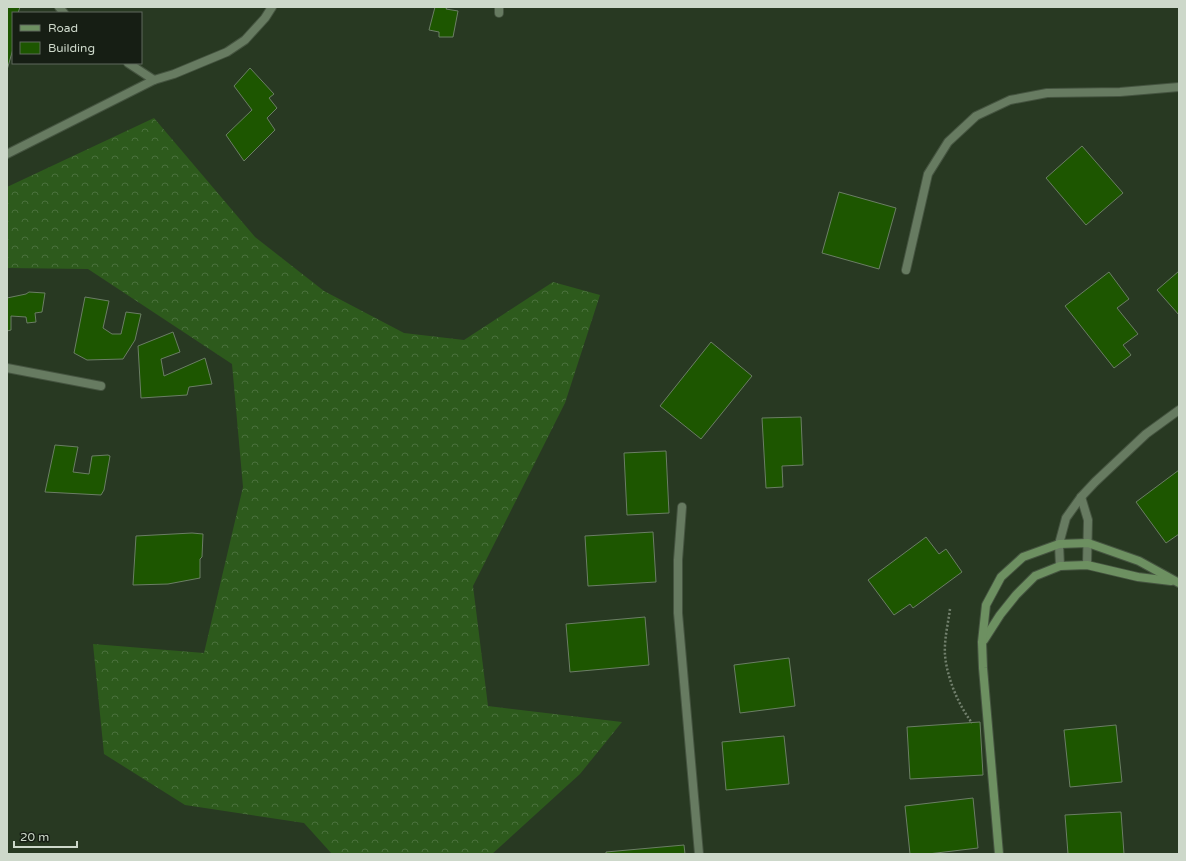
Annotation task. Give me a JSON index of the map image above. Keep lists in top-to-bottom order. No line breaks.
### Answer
{"legend":["Road","Building"],"scale_bar":"20 m"}
